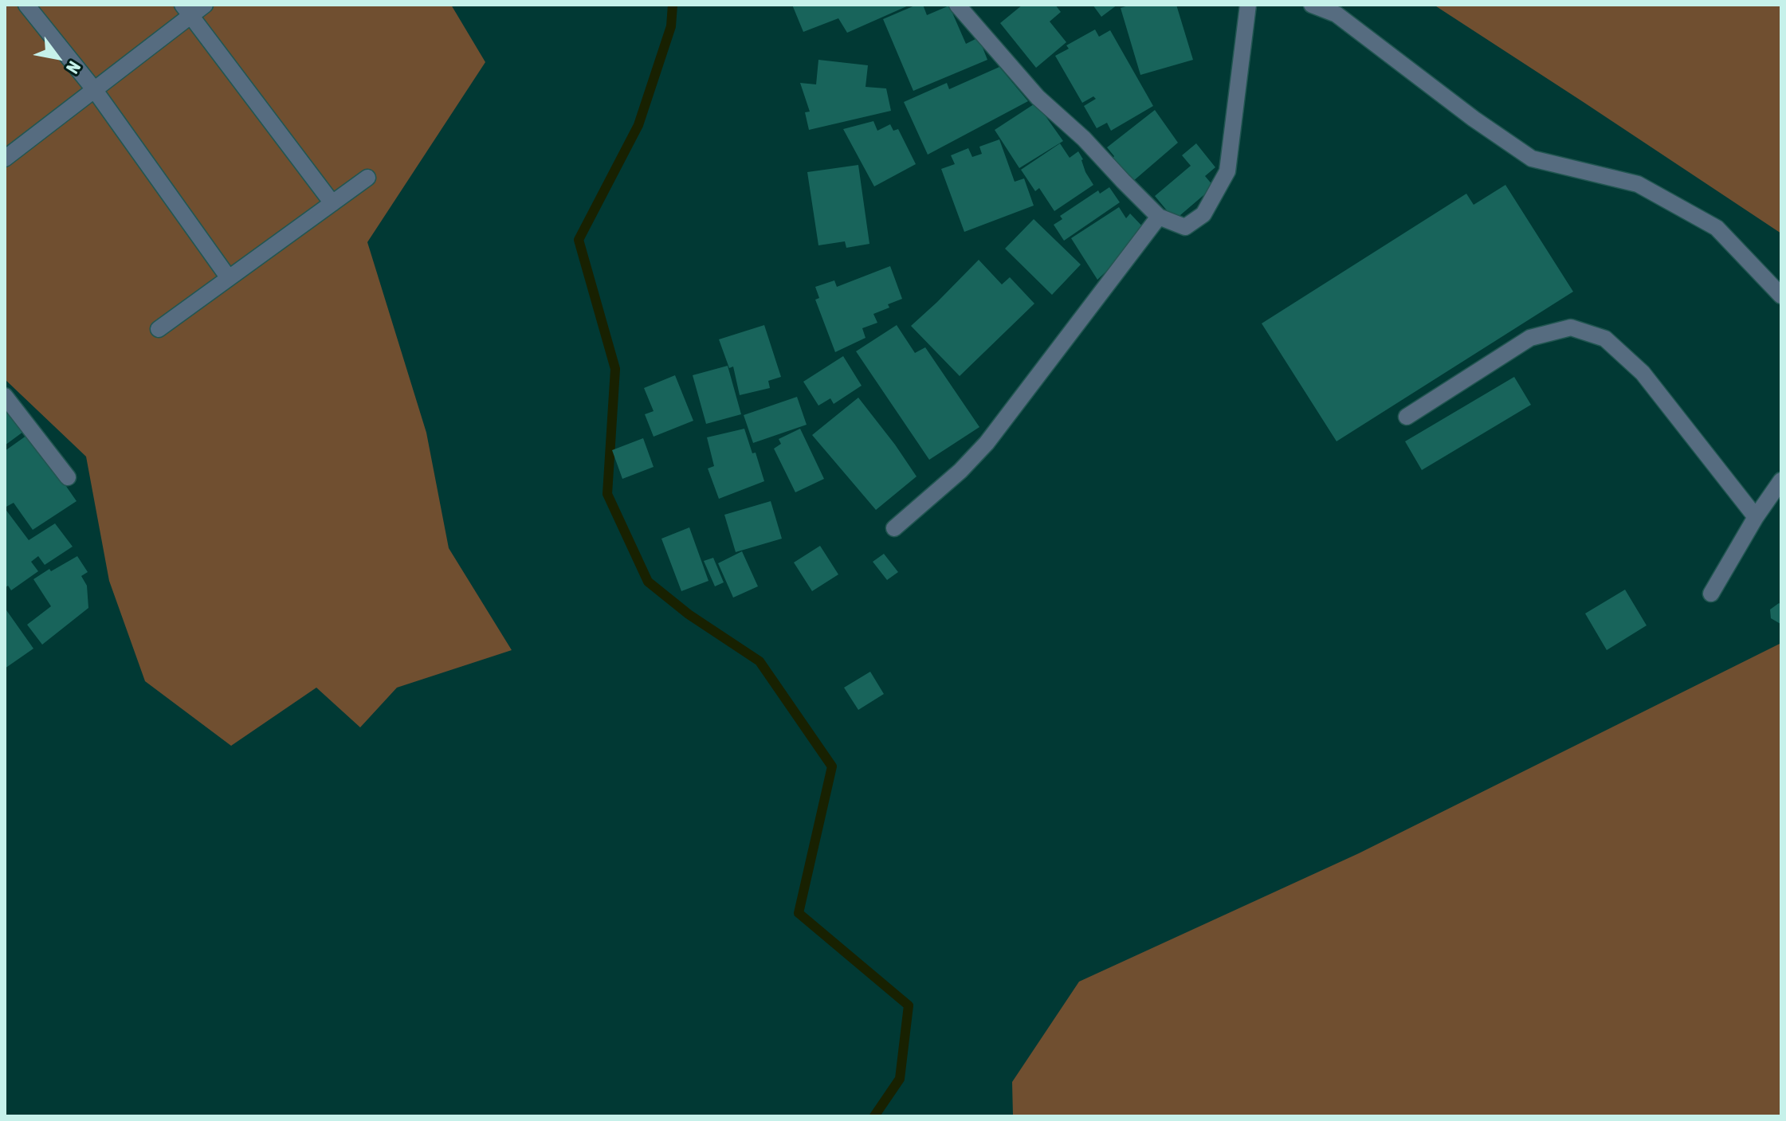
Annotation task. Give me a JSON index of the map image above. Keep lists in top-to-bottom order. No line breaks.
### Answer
{"north":"bottom right"}
